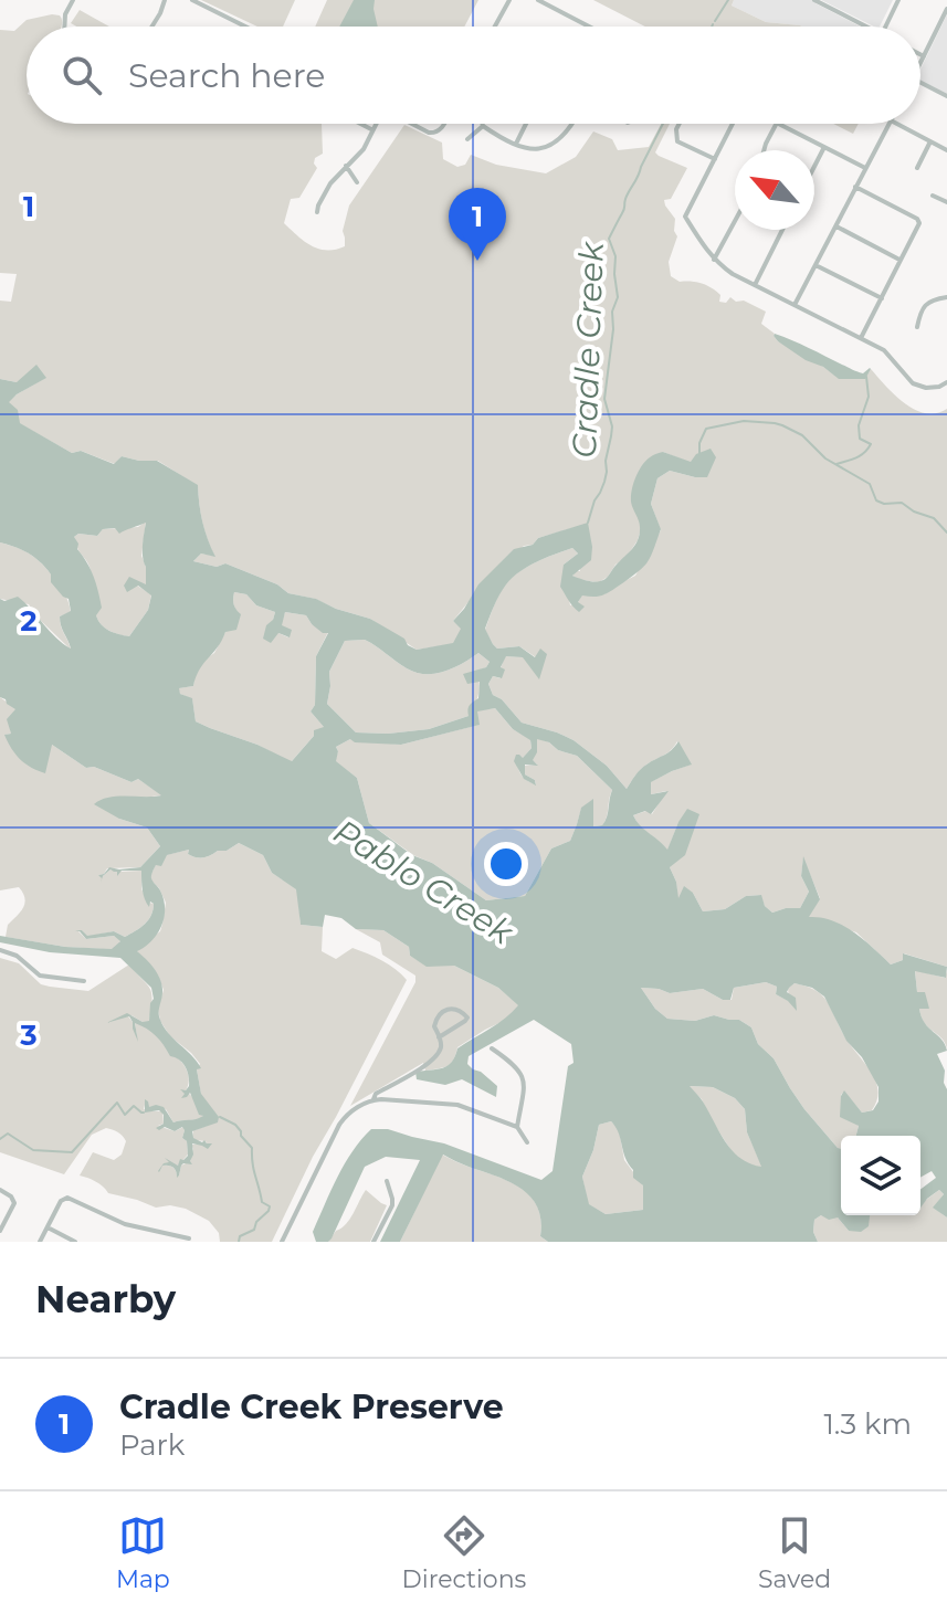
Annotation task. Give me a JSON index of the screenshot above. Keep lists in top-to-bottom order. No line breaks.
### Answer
{"water":["Cradle Creek","Pablo Creek"],"north":"top left","page":{"search":"Search here","pins":"1","heading":"Nearby","list":[{"mark":"1","name":"Cradle Creek Preserve","note":"Park","value":"1.3 km"}],"nav":["Map","Directions","Saved"]},"grid":{"rows":["1","2","3"]}}
